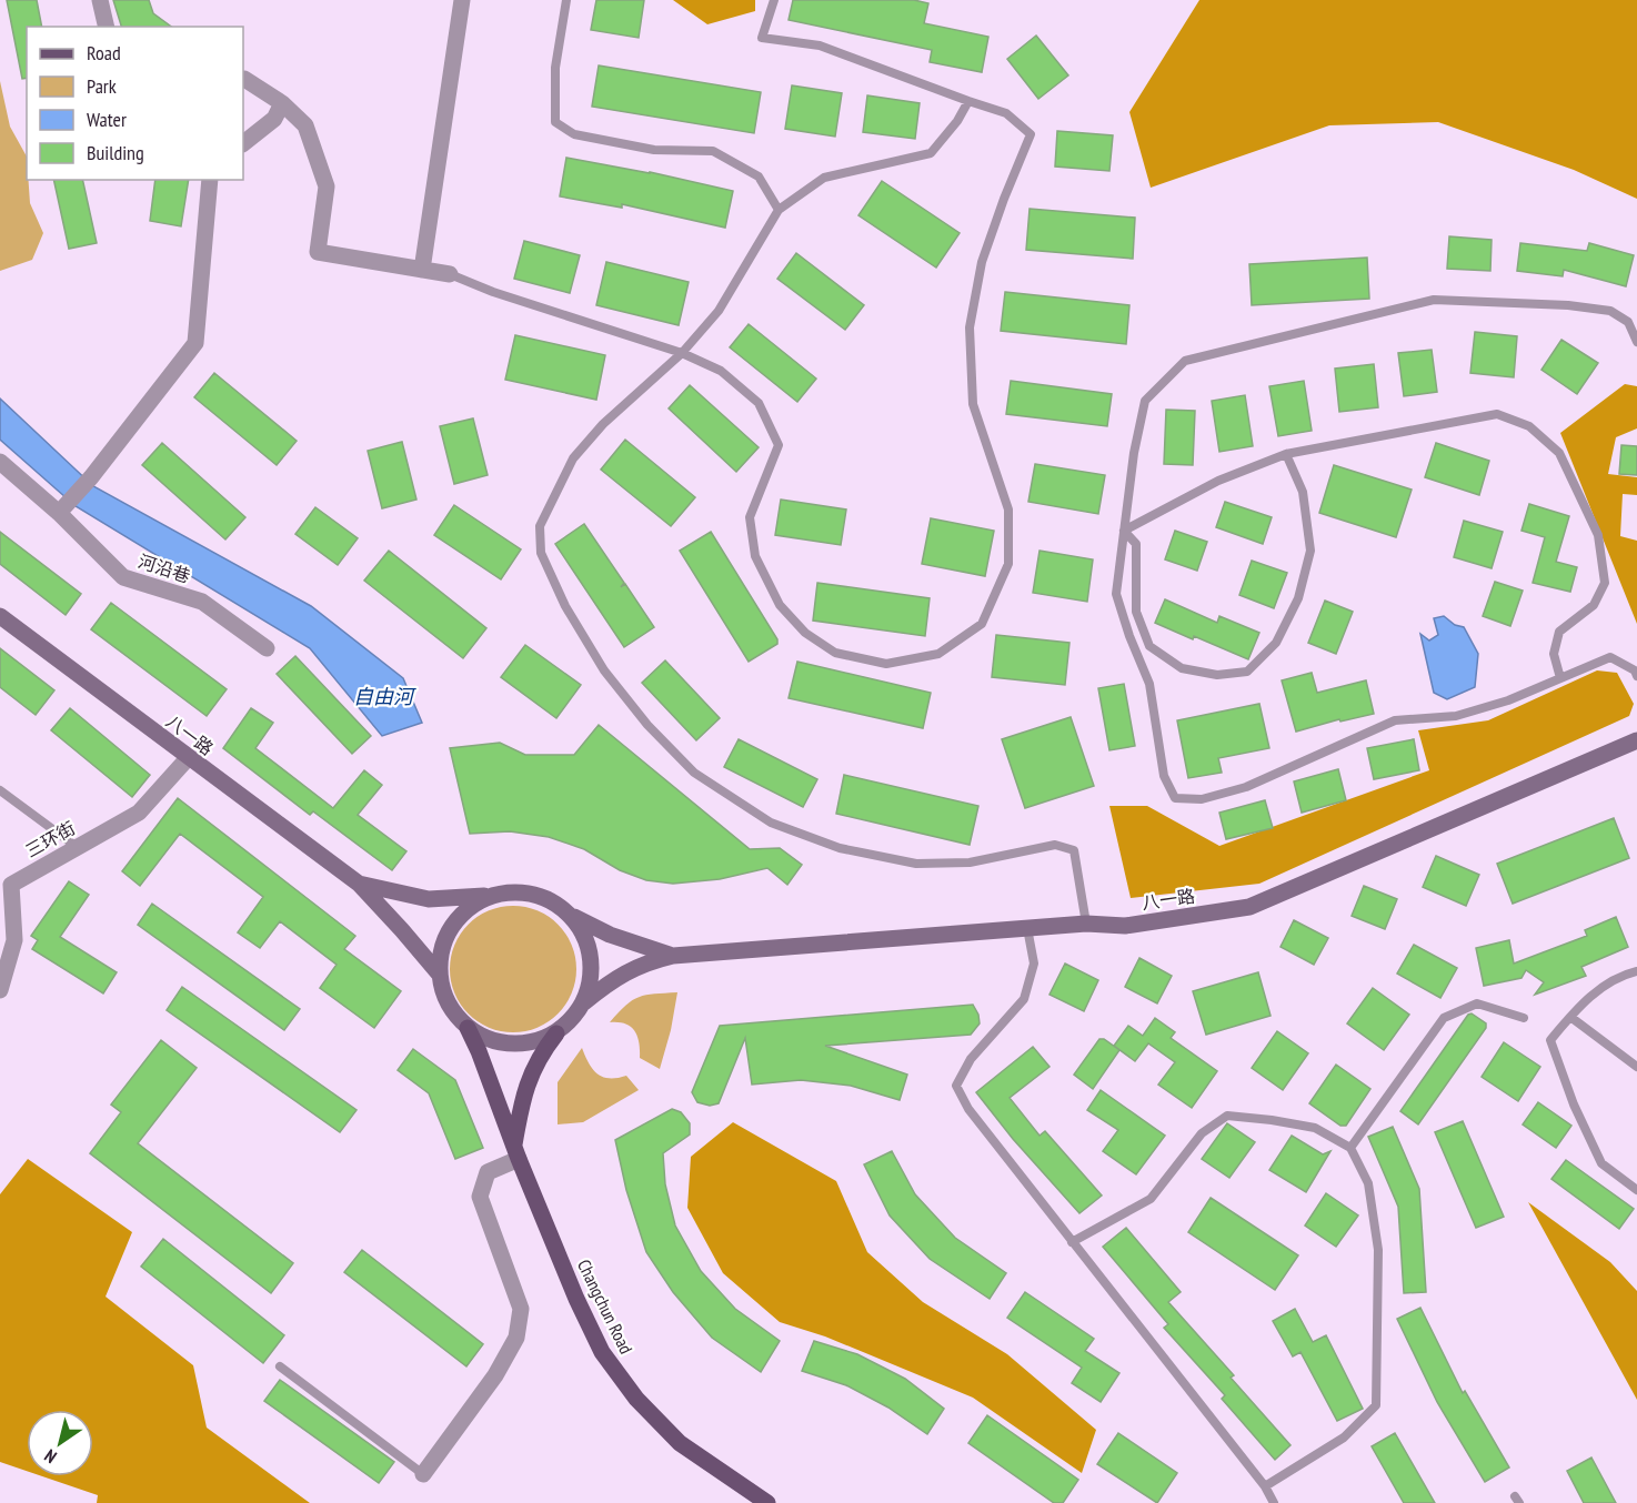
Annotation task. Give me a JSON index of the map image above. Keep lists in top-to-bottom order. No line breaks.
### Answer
{"streets":{"main road":["八一路","Changchun Road"],"street":["河沿巷","三环街"]},"crossings":[["八一路","三环街"]],"water":["自由河"],"legend":["Road","Park","Water","Building"],"north":"bottom left"}
